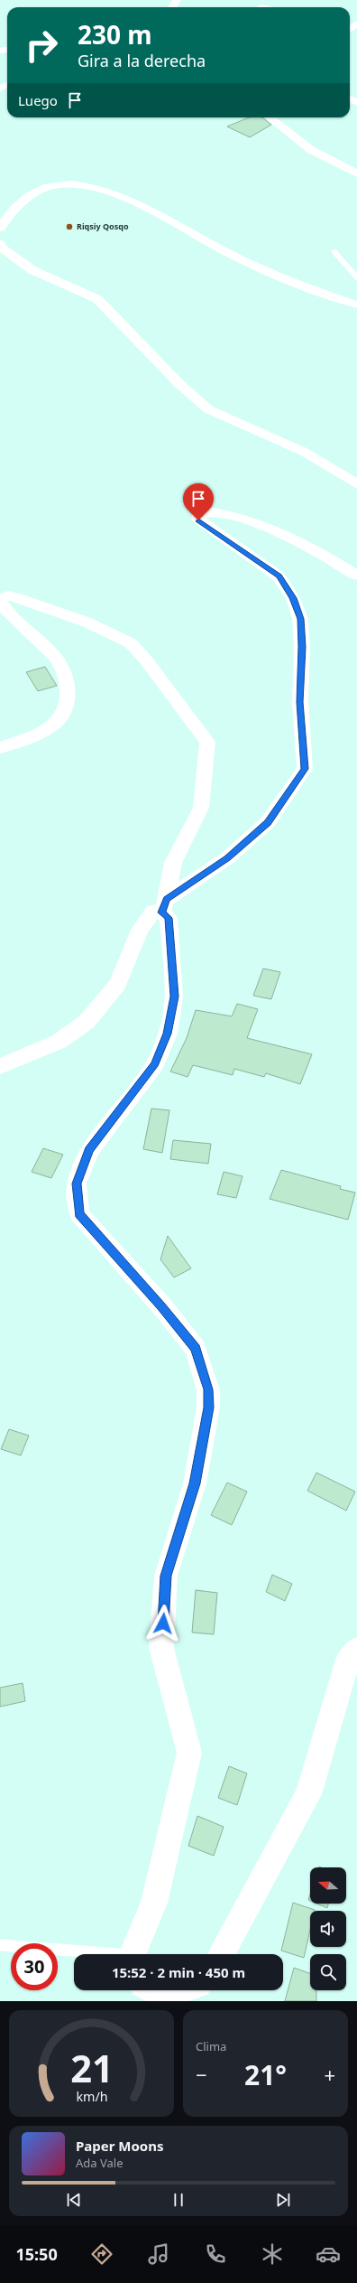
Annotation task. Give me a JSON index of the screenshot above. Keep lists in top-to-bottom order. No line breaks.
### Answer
{"places":["Riqsiy Qosqo"],"north":"left","page":{"turn":["230 m","Gira a la derecha"],"then":"Luego","limit":"30","trip":"15:52 · 2 min · 450 m","tile":"Clima","heat":["−","21°","+"],"song":["Paper Moons","Ada Vale"],"tabs":"15:50","gauge":["21","km/h"]}}
